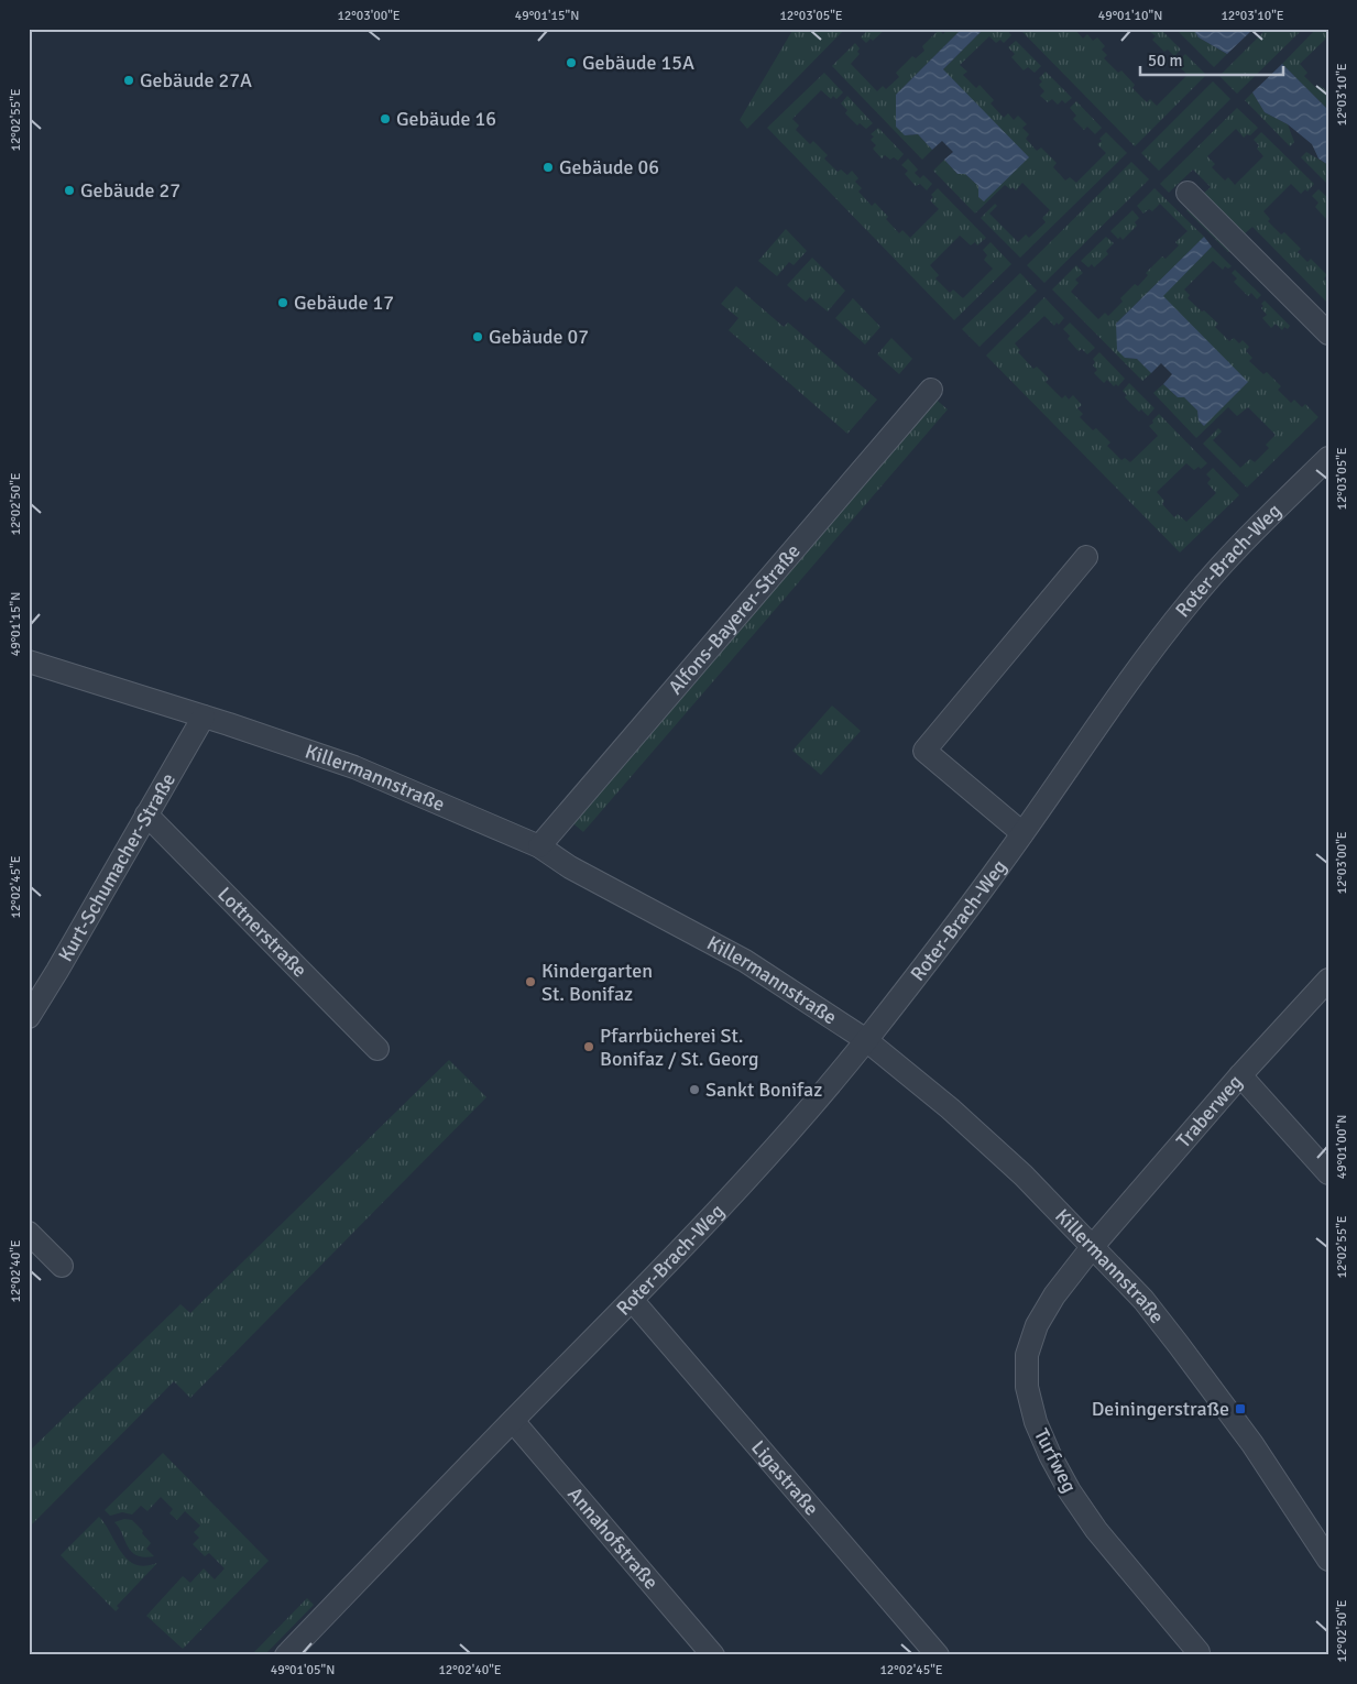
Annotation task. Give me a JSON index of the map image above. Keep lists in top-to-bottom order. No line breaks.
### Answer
{"streets":{"street":["Roter-Brach-Weg","Alfons-Bayerer-Straße","Killermannstraße","Kurt-Schumacher-Straße","Lottnerstraße","Traberweg","Turfweg","Ligastraße","Annahofstraße"]},"crossings":[["Roter-Brach-Weg","Killermannstraße"],["Roter-Brach-Weg","Ligastraße"],["Roter-Brach-Weg","Annahofstraße"],["Alfons-Bayerer-Straße","Killermannstraße"],["Killermannstraße","Kurt-Schumacher-Straße"],["Killermannstraße","Traberweg"],["Killermannstraße","Turfweg"],["Kurt-Schumacher-Straße","Lottnerstraße"],["Traberweg","Turfweg"]],"places":{"other":["Gebäude 15A","Gebäude 27A","Gebäude 16","Gebäude 06","Gebäude 27","Gebäude 17","Gebäude 07","Kindergarten St. Bonifaz","Pfarrbücherei St. Bonifaz / St. Georg","Sankt Bonifaz"],"transit":["Deiningerstraße"]},"scale_bar":"50 m","coordinates":["12°03'00\"E","49°01'15\"N","12°03'05\"E","49°01'10\"N","12°03'10\"E","12°02'55\"E","12°02'50\"E","12°02'45\"E","49°01'00\"N","12°02'40\"E","49°01'05\"N"]}
